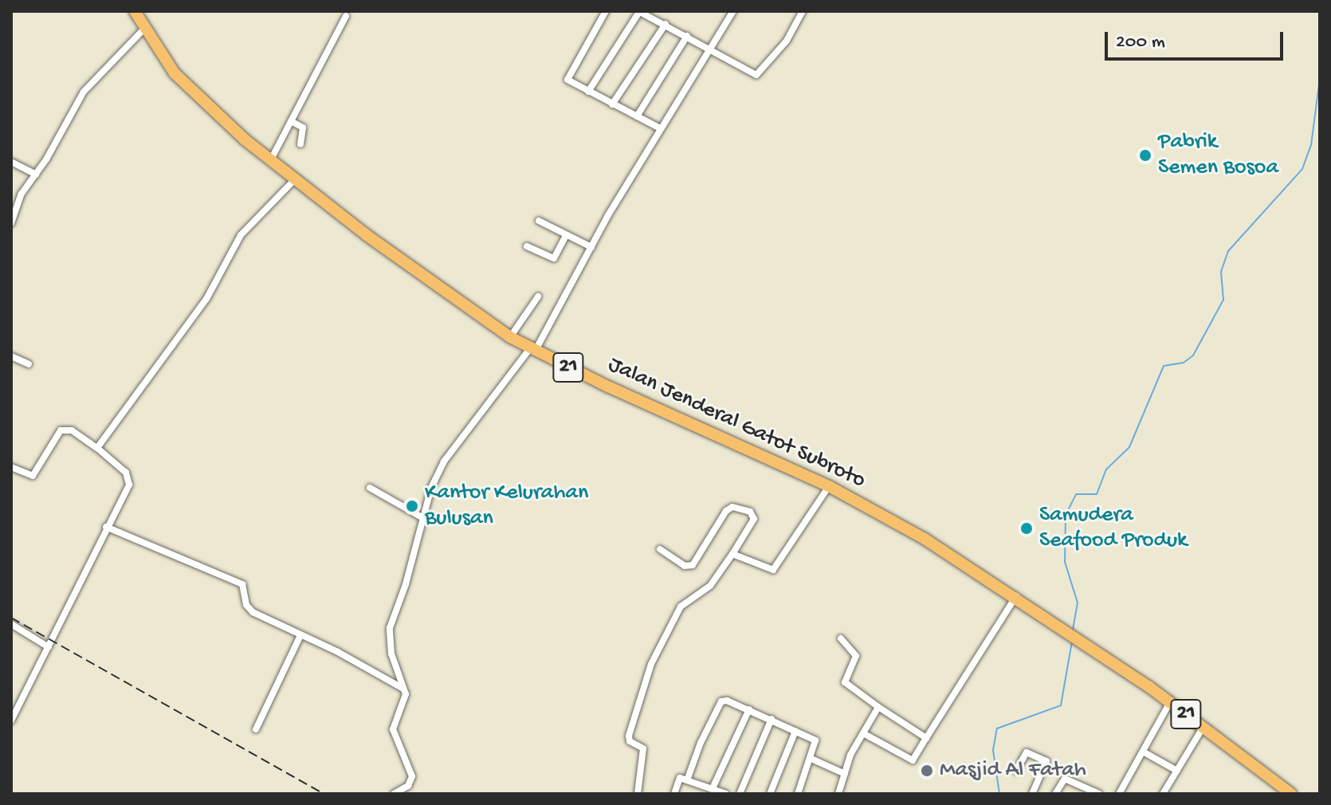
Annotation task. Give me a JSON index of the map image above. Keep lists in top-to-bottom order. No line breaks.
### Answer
{"streets":{"highway":["21","Jalan Jenderal Gatot Subroto"]},"places":["Pabrik Semen Bosoa","Kantor Kelurahan Bulusan","Samudera Seafood Produk","Masjid Al Fatah"],"scale_bar":"200 m"}
